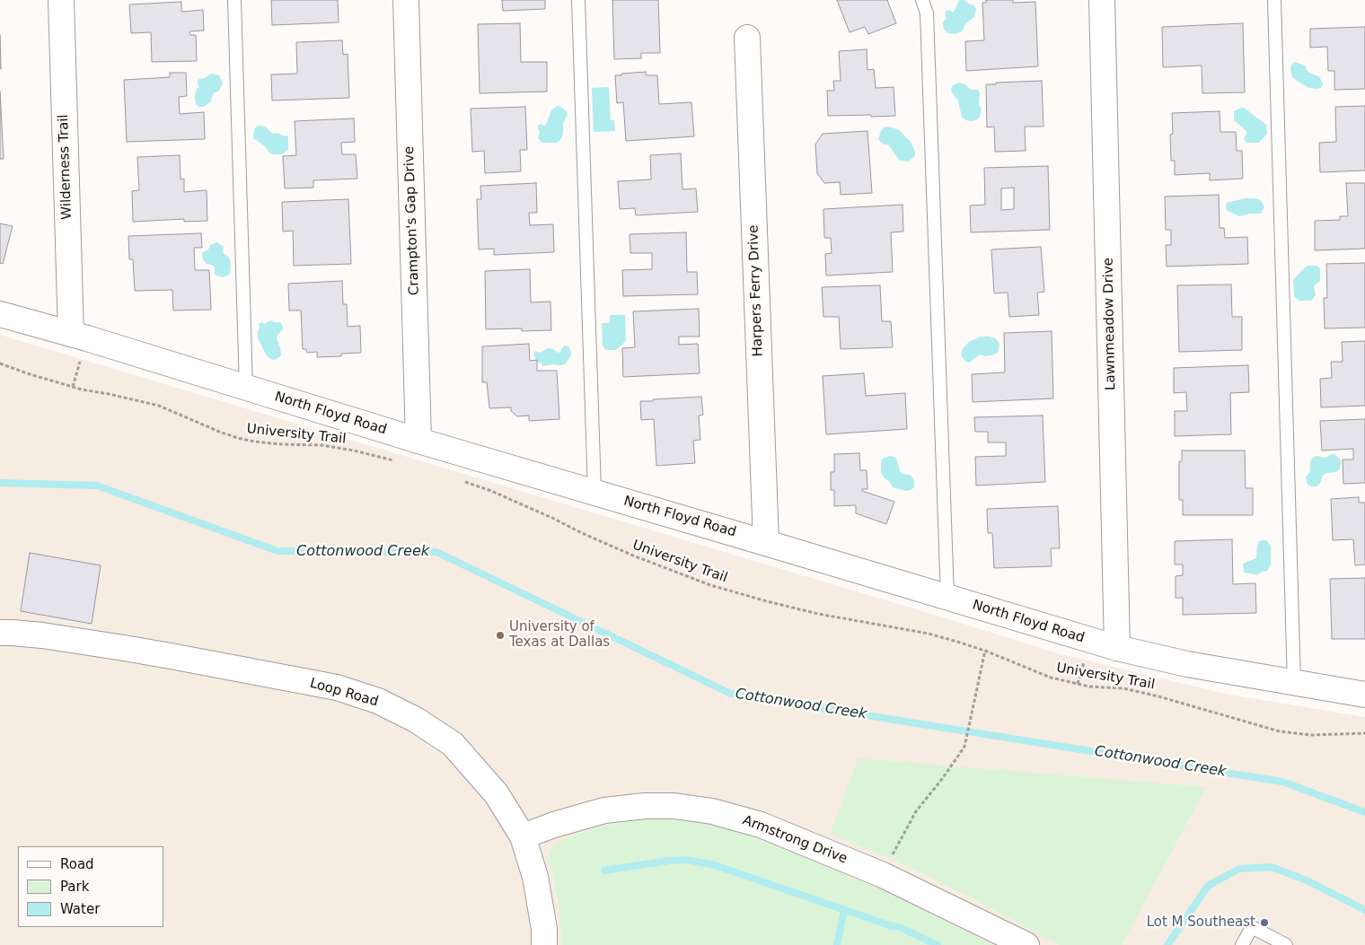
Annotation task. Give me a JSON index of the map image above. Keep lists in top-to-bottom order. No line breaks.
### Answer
{"streets":{"street":["Wilderness Trail","Crampton's Gap Drive","Harpers Ferry Drive","Lawnmeadow Drive","North Floyd Road","Loop Road","Armstrong Drive"],"path":["University Trail"]},"crossings":[["Wilderness Trail","North Floyd Road"],["Crampton's Gap Drive","North Floyd Road"],["Harpers Ferry Drive","North Floyd Road"],["Lawnmeadow Drive","North Floyd Road"],["Loop Road","Armstrong Drive"]],"water":["Cottonwood Creek"],"places":["University of Texas at Dallas","Lot M Southeast"],"legend":["Road","Park","Water"]}
